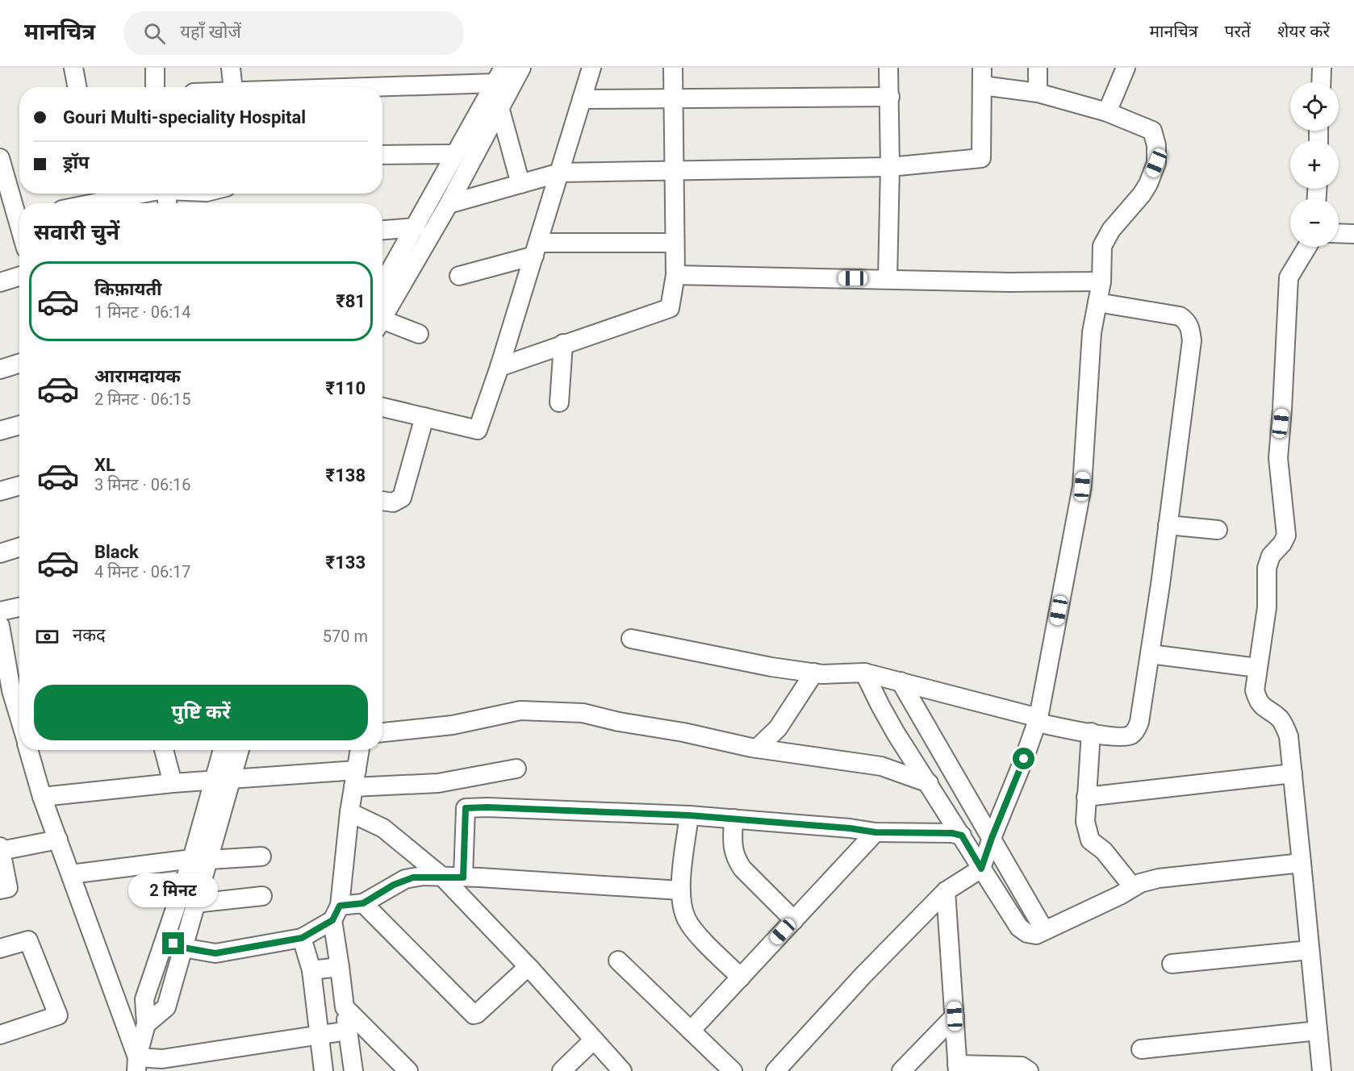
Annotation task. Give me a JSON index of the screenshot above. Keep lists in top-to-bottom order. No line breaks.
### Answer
{"page":{"header":"मानचित्र","search":"यहाँ खोजें","nav":["मानचित्र","परतें","शेयर करें"],"map_buttons":["+","−"],"banner":["Gouri Multi-speciality Hospital","ड्रॉप"],"heading":"सवारी चुनें","list":[{"name":"किफ़ायती","note":"1 मिनट · 06:14","value":"₹81"},{"name":"आरामदायक","note":"2 मिनट · 06:15","value":"₹110"},{"name":"XL","note":"3 मिनट · 06:16","value":"₹138"},{"name":"Black","note":"4 मिनट · 06:17","value":"₹133"}],"pay":["नकद","570 m"],"buttons":"पुष्टि करें","bubble":"2 मिनट"}}
